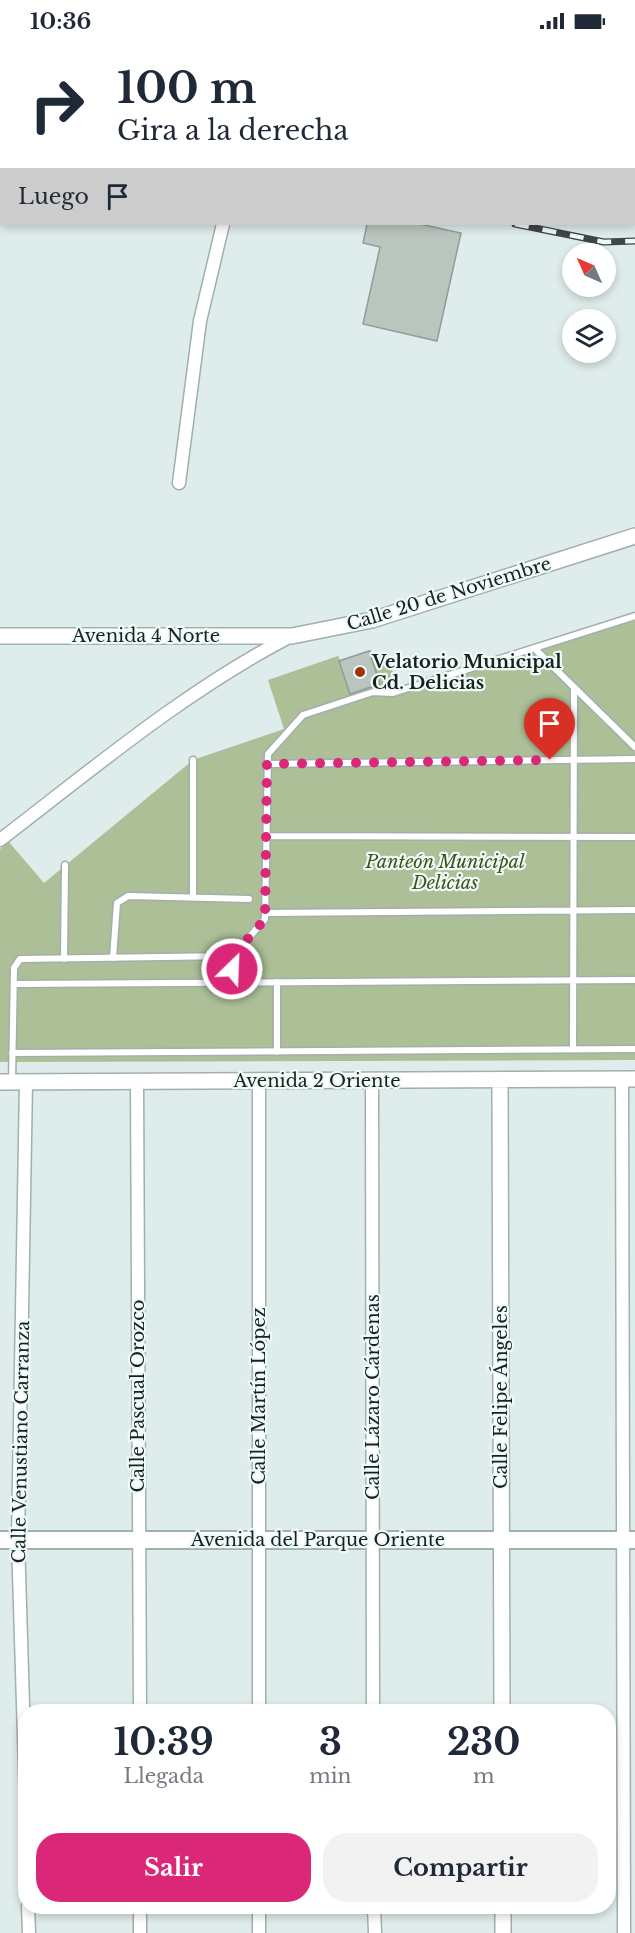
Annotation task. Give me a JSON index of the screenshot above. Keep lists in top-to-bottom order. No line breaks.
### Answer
{"streets":{"main road":["Avenida del Parque Oriente"],"street":["Calle 20 de Noviembre","Avenida 4 Norte","Avenida 2 Oriente","Calle Pascual Orozco","Calle Martín López","Calle Lázaro Cárdenas","Calle Felipe Ángeles","Calle Venustiano Carranza"]},"crossings":[["Calle 20 de Noviembre","Avenida 4 Norte"],["Avenida 2 Oriente","Calle Pascual Orozco"],["Avenida 2 Oriente","Calle Martín López"],["Avenida 2 Oriente","Calle Lázaro Cárdenas"],["Avenida 2 Oriente","Calle Felipe Ángeles"],["Avenida 2 Oriente","Calle Venustiano Carranza"],["Calle Pascual Orozco","Avenida del Parque Oriente"],["Calle Martín López","Avenida del Parque Oriente"],["Calle Lázaro Cárdenas","Avenida del Parque Oriente"],["Calle Felipe Ángeles","Avenida del Parque Oriente"],["Calle Venustiano Carranza","Avenida del Parque Oriente"]],"parks":["Panteón Municipal Delicias"],"places":["Velatorio Municipal Cd. Delicias"],"north":"top left","page":{"status":"10:36","turn":["100 m","Gira a la derecha"],"then":"Luego","eta":["10:39","Llegada","3","min","230","m"],"buttons":["Salir","Compartir"]}}
